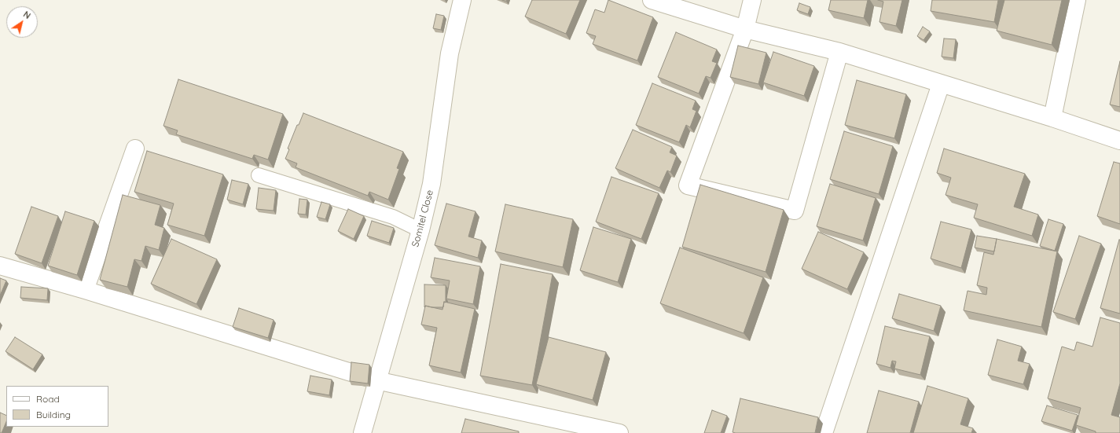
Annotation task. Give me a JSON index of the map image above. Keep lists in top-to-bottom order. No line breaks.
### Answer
{"streets":{"street":["Somitel Close"]},"legend":["Road","Building"],"north":"top right"}
